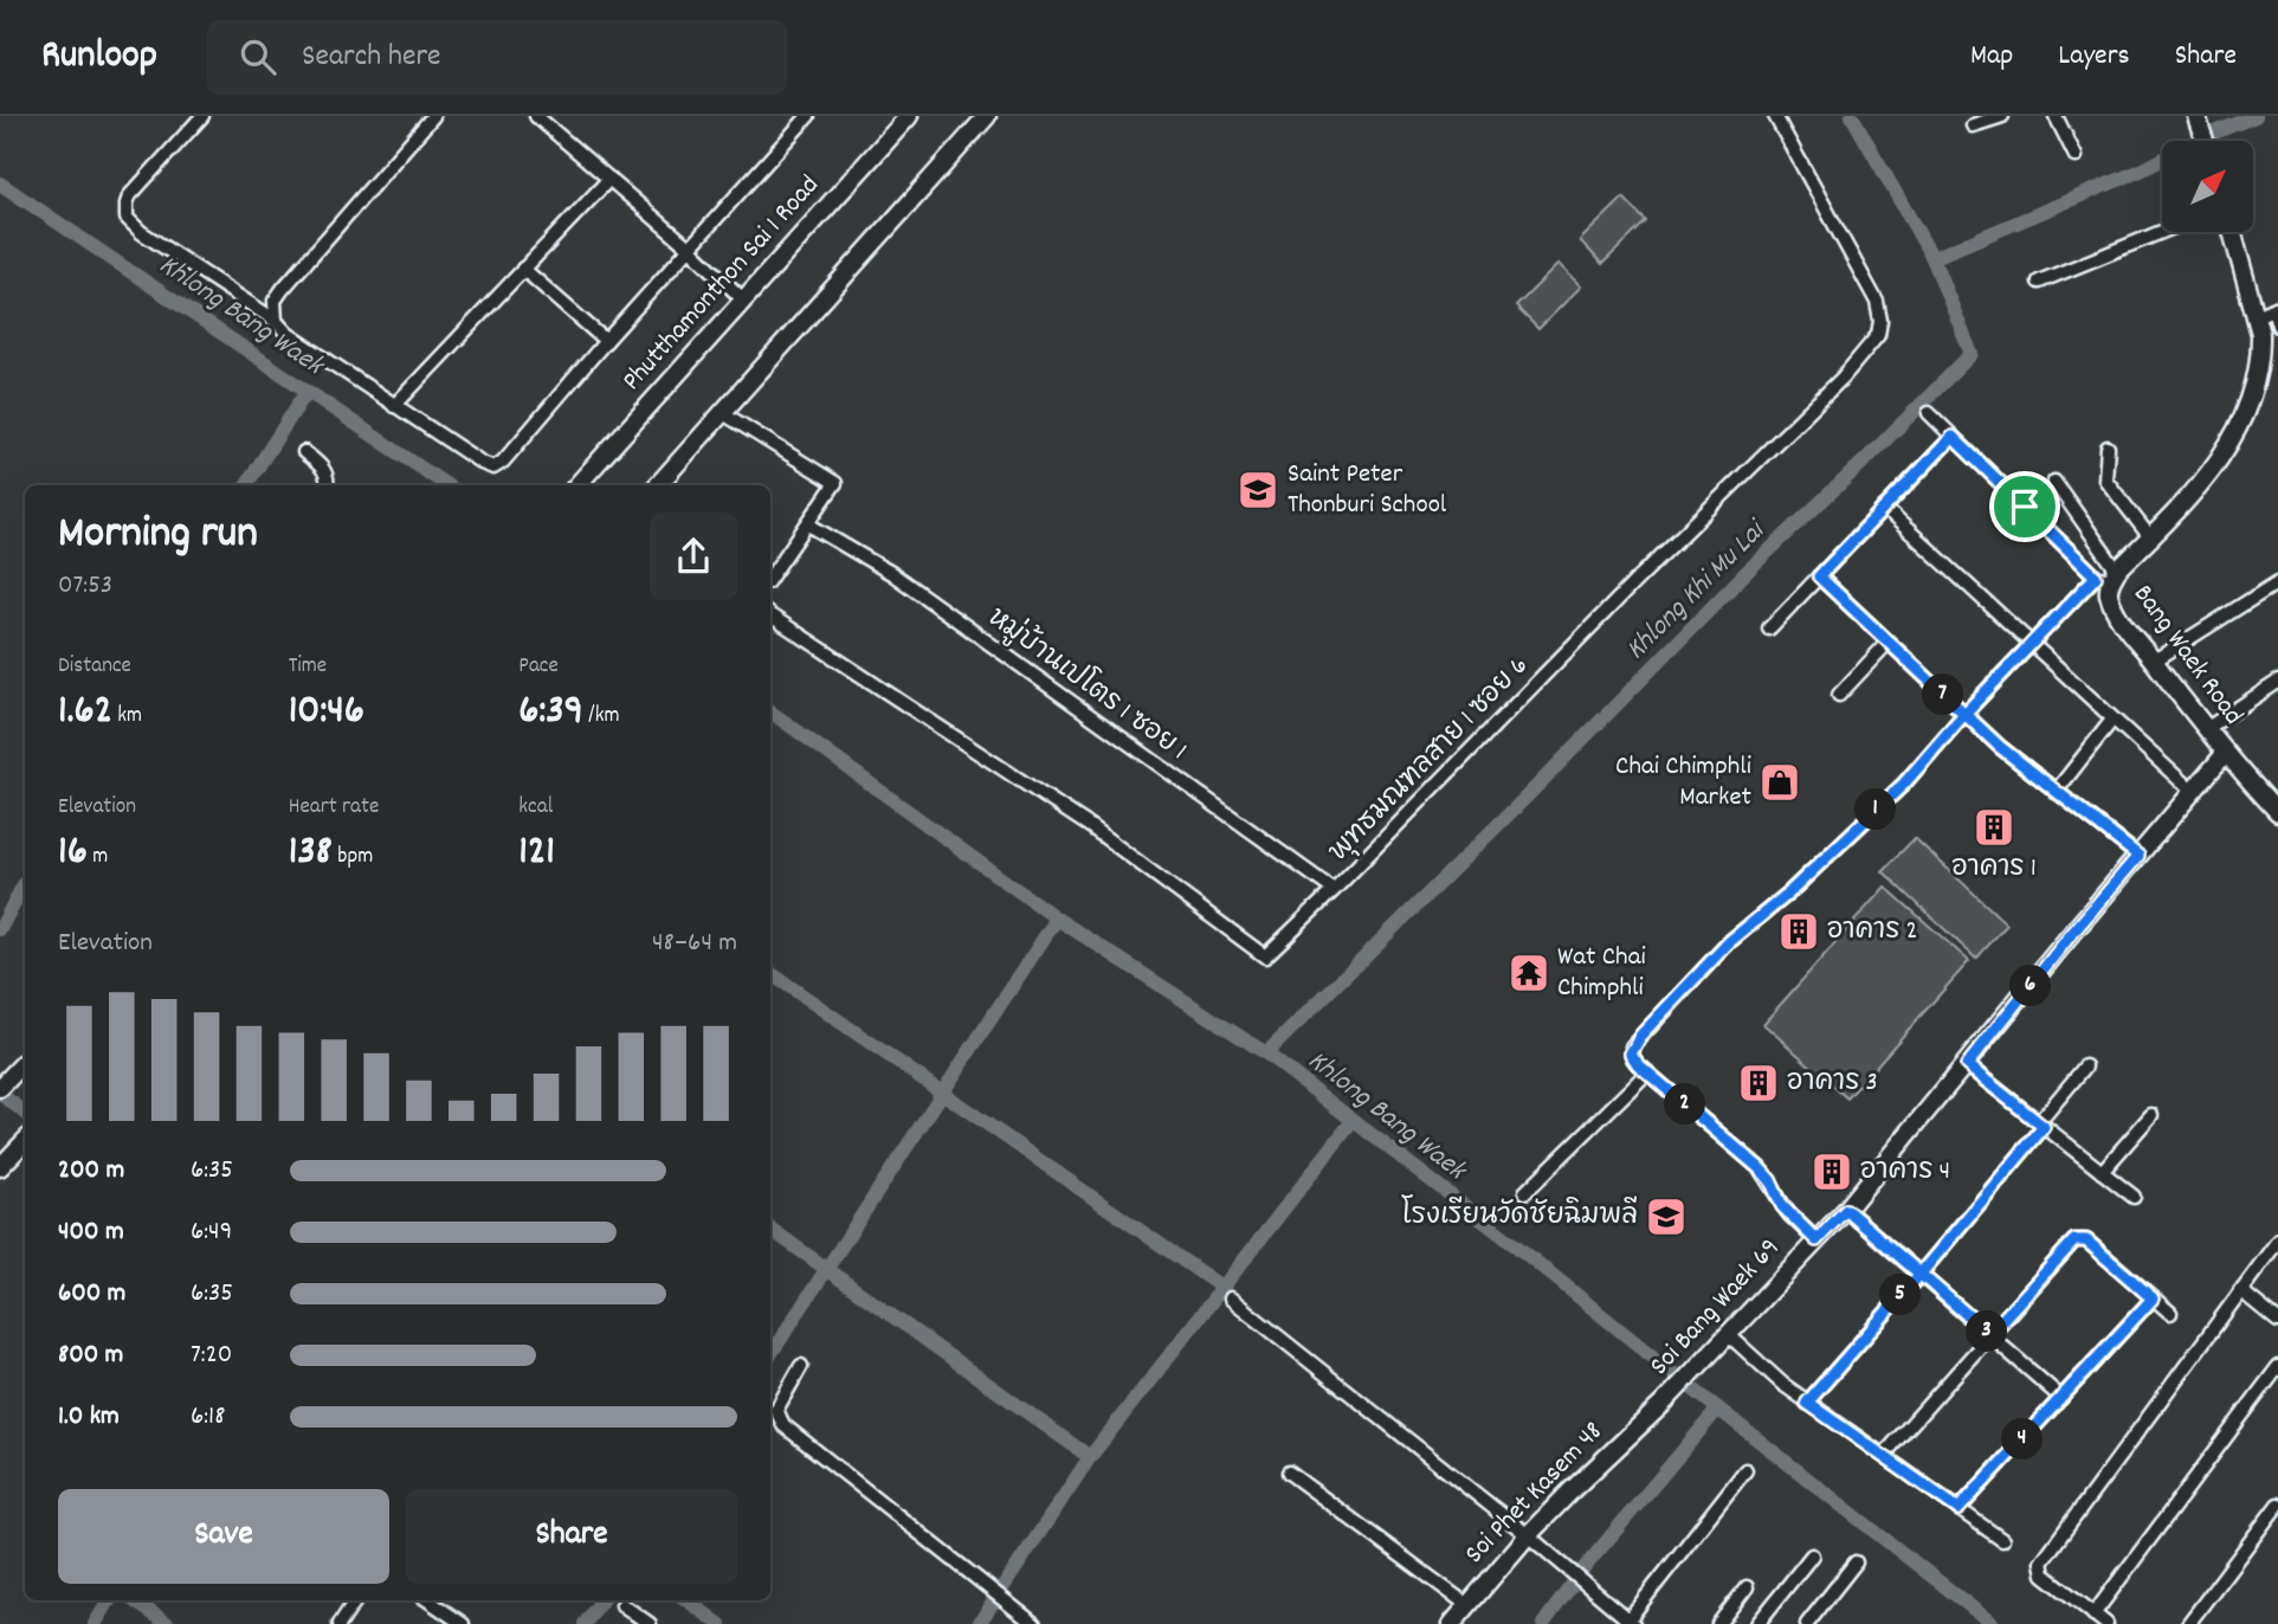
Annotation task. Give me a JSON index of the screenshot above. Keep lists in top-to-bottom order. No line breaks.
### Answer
{"streets":{"main road":["Phutthamonthon Sai 1 Road","Bang Waek Road","Soi Bang Waek 69","Soi Phet Kasem 48"],"street":["หมู่บ้านเปโตร 1 ซอย 1","พุทธมณฑลสาย 1 ซอย 6"]},"crossings":[["Bang Waek Road","Soi Bang Waek 69"],["หมู่บ้านเปโตร 1 ซอย 1","พุทธมณฑลสาย 1 ซอย 6"],["Soi Bang Waek 69","Soi Phet Kasem 48"]],"water":["Khlong Bang Waek","Khlong Khi Mu Lai"],"places":{"school or university":["Saint Peter Thonburi School","โรงเรียนวัดชัยฉิมพลี"],"shop":["Chai Chimphli Market"],"building":["อาคาร 1","อาคาร 2","อาคาร 3","อาคาร 4"],"temple":["Wat Chai Chimphli"]},"north":"top right","page":{"header":"Runloop","search":"Search here","nav":["Map","Layers","Share"],"heading":["Morning run","07:53"],"stats":[["Distance","1.62 km"],["Time","10:46"],["Pace","6:39 /km"],["Elevation","16 m"],["Heart rate","138 bpm"],["kcal","121"]],"pins":["7","1","6","2","5","3","4"],"chart":["Elevation","48–64 m"],"list":[{"name":"200 m","note":"6:35"},{"name":"400 m","note":"6:49"},{"name":"600 m","note":"6:35"},{"name":"800 m","note":"7:20"},{"name":"1.0 km","note":"6:18"}],"buttons":["Save","Share"]}}
